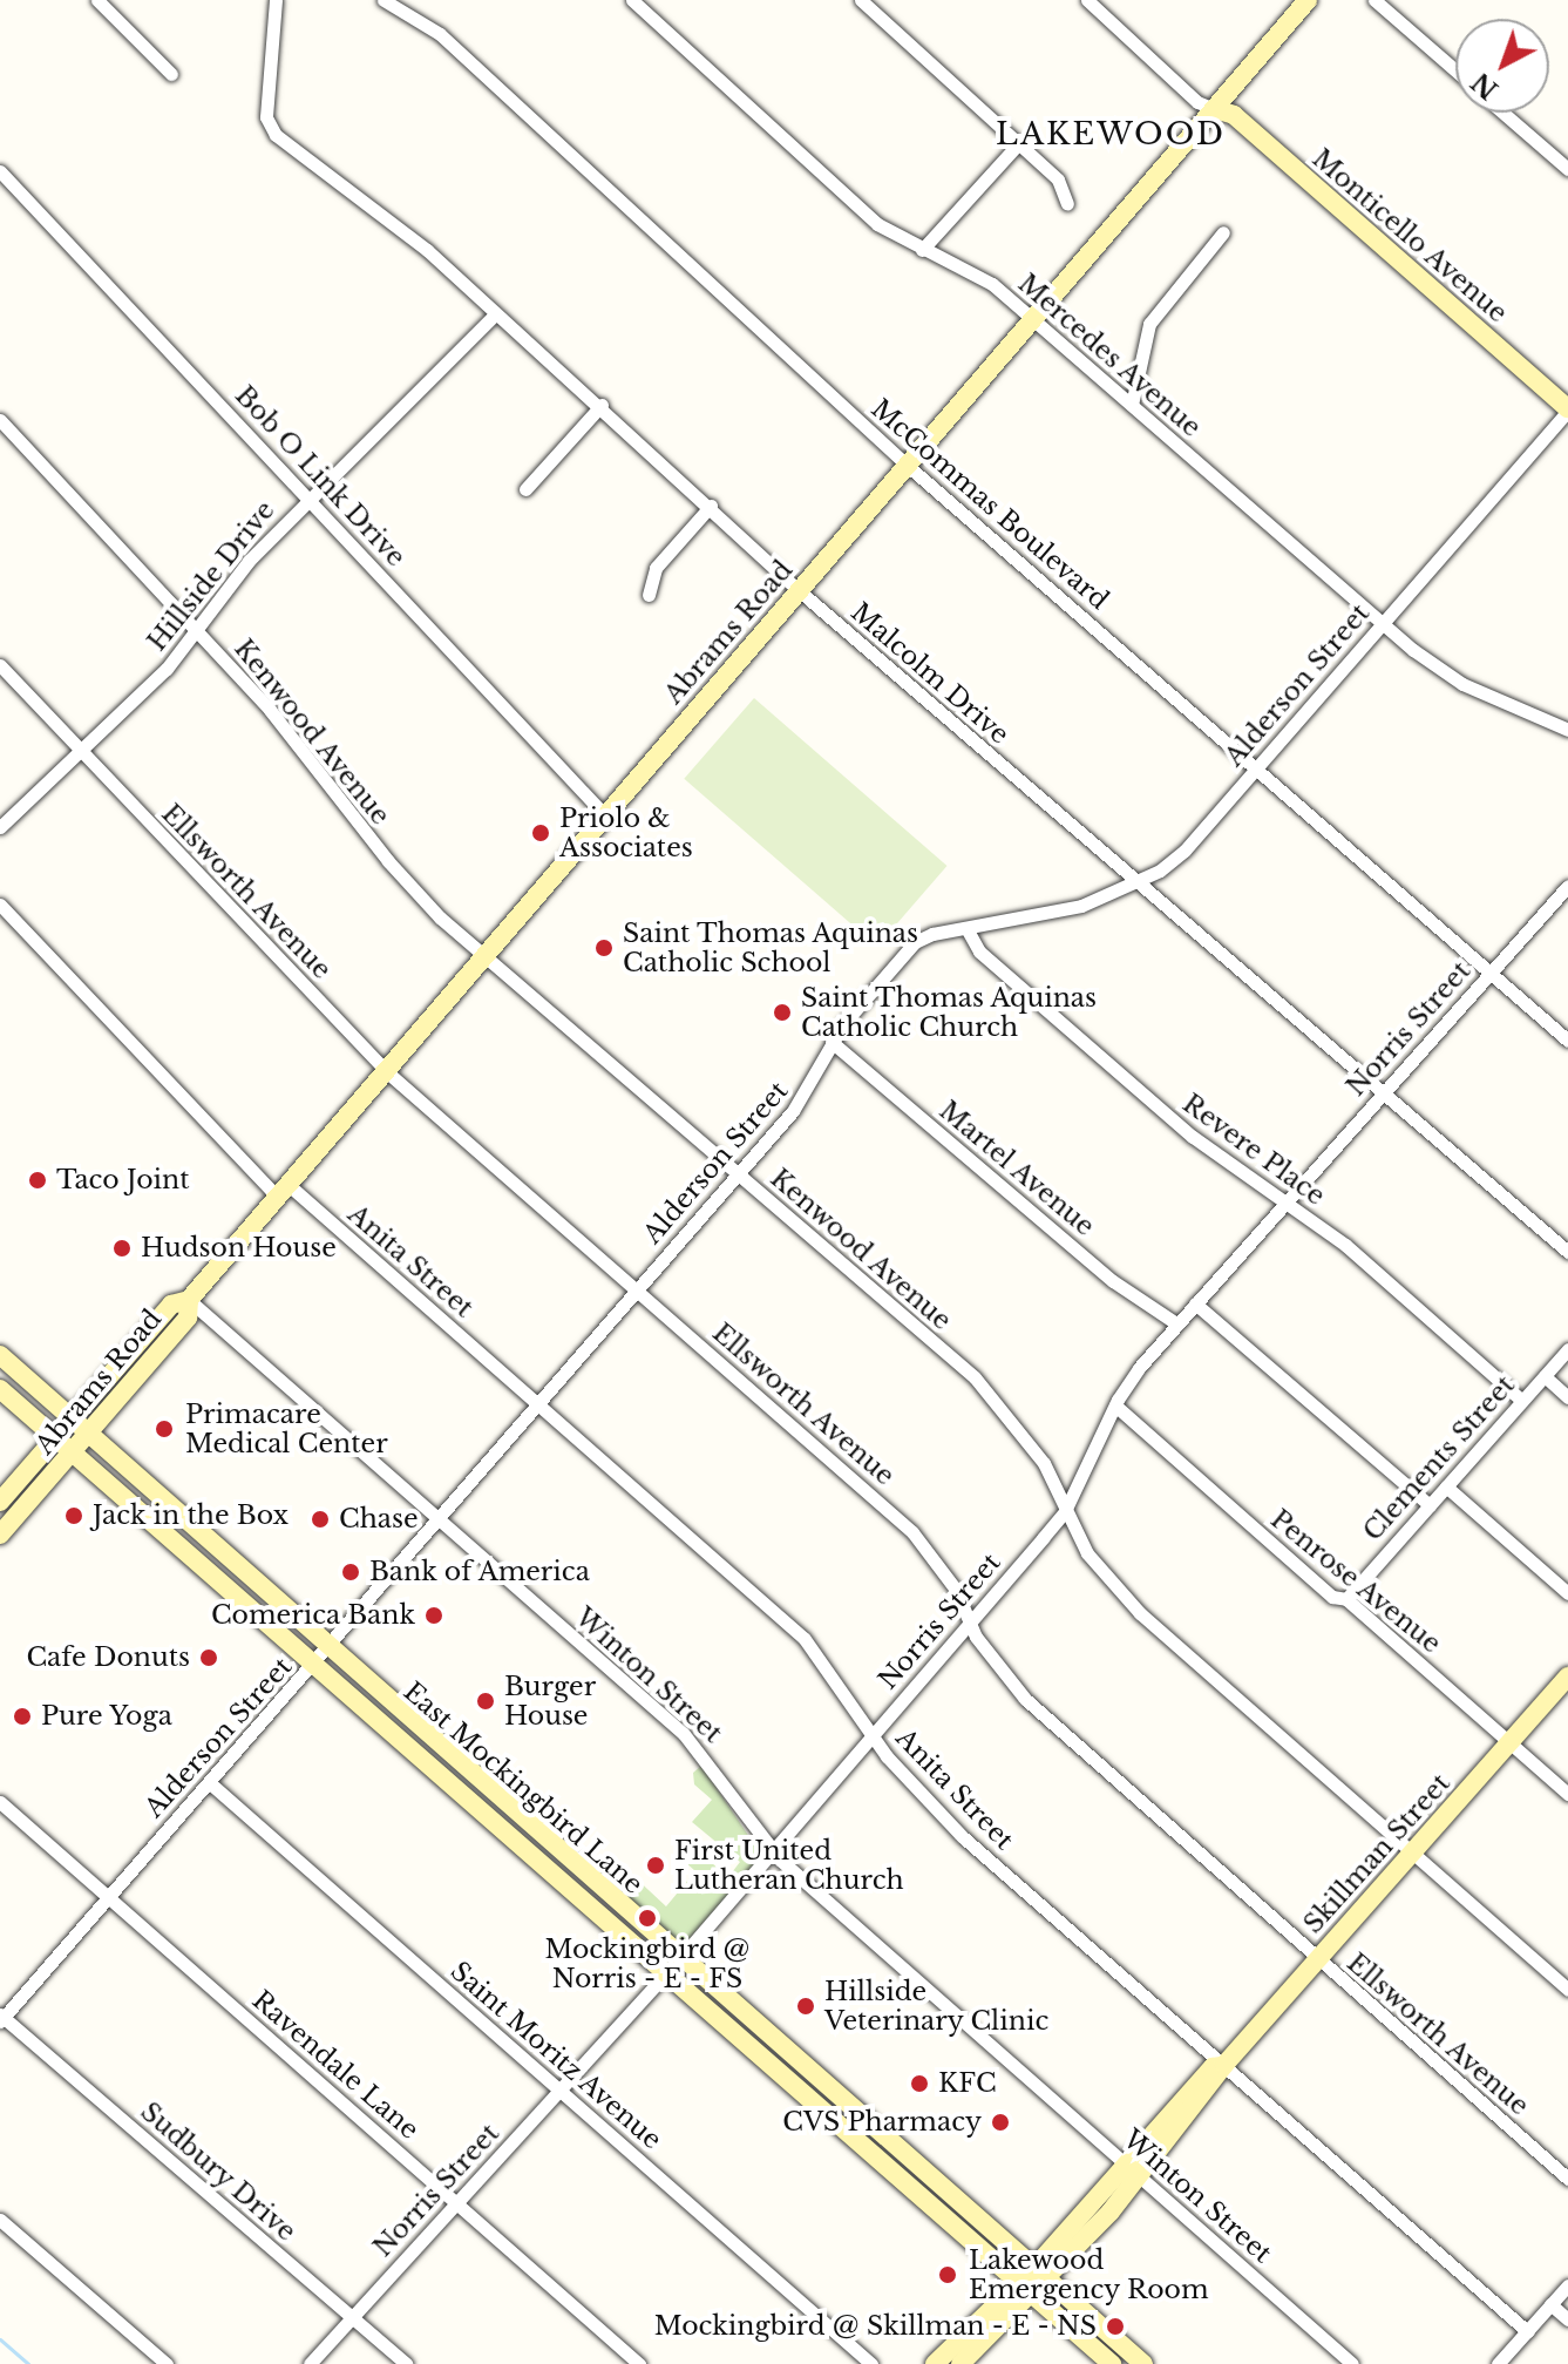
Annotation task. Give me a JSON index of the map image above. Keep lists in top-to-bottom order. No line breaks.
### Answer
{"streets":{"main road":["Monticello Avenue","Abrams Road","East Mockingbird Lane","Skillman Street"],"street":["Mercedes Avenue","Bob O Link Drive","McCommas Boulevard","Hillside Drive","Malcolm Drive","Alderson Street","Kenwood Avenue","Ellsworth Avenue","Norris Street","Revere Place","Martel Avenue","Anita Street","Clements Street","Penrose Avenue","Winton Street","Saint Moritz Avenue","Ravendale Lane","Sudbury Drive"]},"crossings":[["Monticello Avenue","Abrams Road"],["Monticello Avenue","Alderson Street"],["Mercedes Avenue","Abrams Road"],["Mercedes Avenue","Alderson Street"],["Bob O Link Drive","Hillside Drive"],["Bob O Link Drive","Abrams Road"],["McCommas Boulevard","Abrams Road"],["McCommas Boulevard","Alderson Street"],["McCommas Boulevard","Norris Street"],["Hillside Drive","Malcolm Drive"],["Hillside Drive","Kenwood Avenue"],["Hillside Drive","Ellsworth Avenue"],["Abrams Road","Malcolm Drive"],["Abrams Road","Kenwood Avenue"],["Abrams Road","Ellsworth Avenue"],["Abrams Road","Anita Street"],["Abrams Road","Winton Street"],["Abrams Road","East Mockingbird Lane"],["Malcolm Drive","Alderson Street"],["Malcolm Drive","Norris Street"],["Alderson Street","Kenwood Avenue"],["Alderson Street","Ellsworth Avenue"],["Alderson Street","Revere Place"],["Alderson Street","Martel Avenue"],["Alderson Street","Anita Street"],["Alderson Street","Winton Street"],["Alderson Street","East Mockingbird Lane"],["Alderson Street","Saint Moritz Avenue"],["Alderson Street","Ravendale Lane"],["Alderson Street","Sudbury Drive"],["Kenwood Avenue","Norris Street"],["Kenwood Avenue","Skillman Street"],["Ellsworth Avenue","Norris Street"],["Ellsworth Avenue","Skillman Street"],["Norris Street","Revere Place"],["Norris Street","Martel Avenue"],["Norris Street","Anita Street"],["Norris Street","Penrose Avenue"],["Norris Street","Winton Street"],["Norris Street","East Mockingbird Lane"],["Norris Street","Saint Moritz Avenue"],["Norris Street","Ravendale Lane"],["Norris Street","Sudbury Drive"],["Revere Place","Clements Street"],["Anita Street","Skillman Street"],["Clements Street","Penrose Avenue"],["Penrose Avenue","Skillman Street"],["Winton Street","Skillman Street"],["East Mockingbird Lane","Skillman Street"]],"districts":["LAKEWOOD"],"places":["Priolo & Associates","Saint Thomas Aquinas Catholic School","Saint Thomas Aquinas Catholic Church","Taco Joint","Hudson House","Primacare Medical Center","Jack in the Box","Chase","Bank of America","Comerica Bank","Cafe Donuts","Burger House","Pure Yoga","First United Lutheran Church","Mockingbird @ Norris - E - FS","Hillside Veterinary Clinic","KFC","CVS Pharmacy","Lakewood Emergency Room","Mockingbird @ Skillman - E - NS"],"north":"bottom left"}
